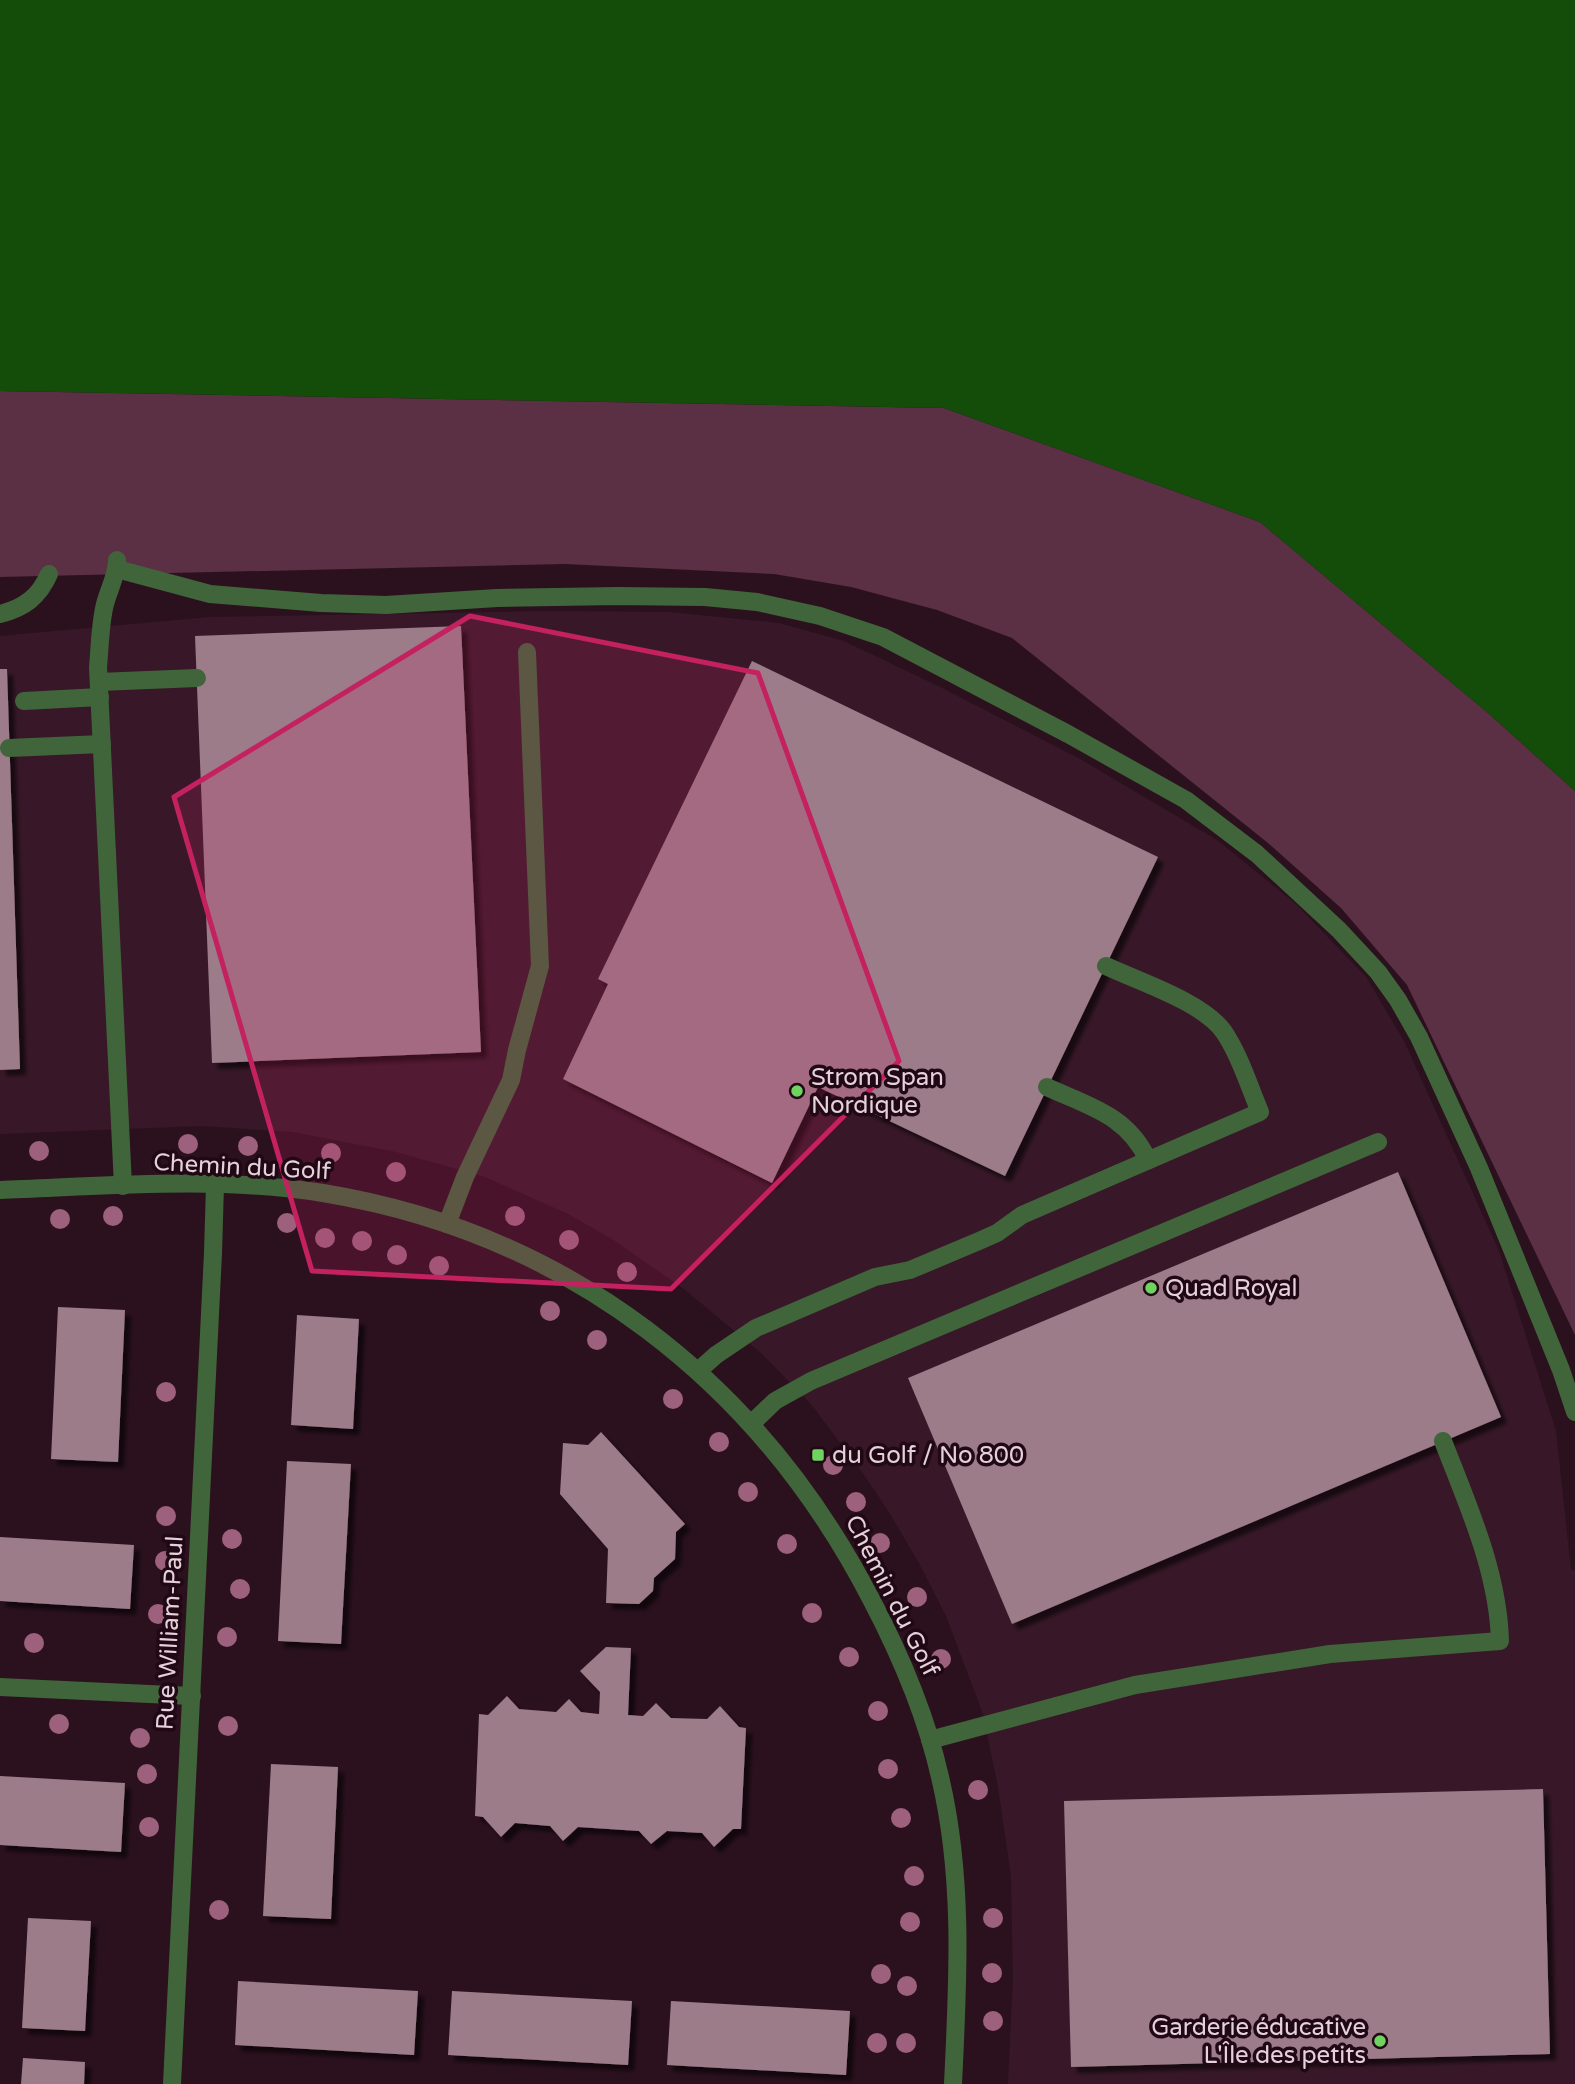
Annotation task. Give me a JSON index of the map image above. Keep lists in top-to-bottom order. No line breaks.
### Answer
{"streets":{"street":["Chemin du Golf","Rue William-Paul"]},"crossings":[["Chemin du Golf","Rue William-Paul"]],"places":{"other":["Strom Span Nordique","Quad Royal","Garderie éducative L'Île des petits"],"transit":["du Golf / No 800"]}}
